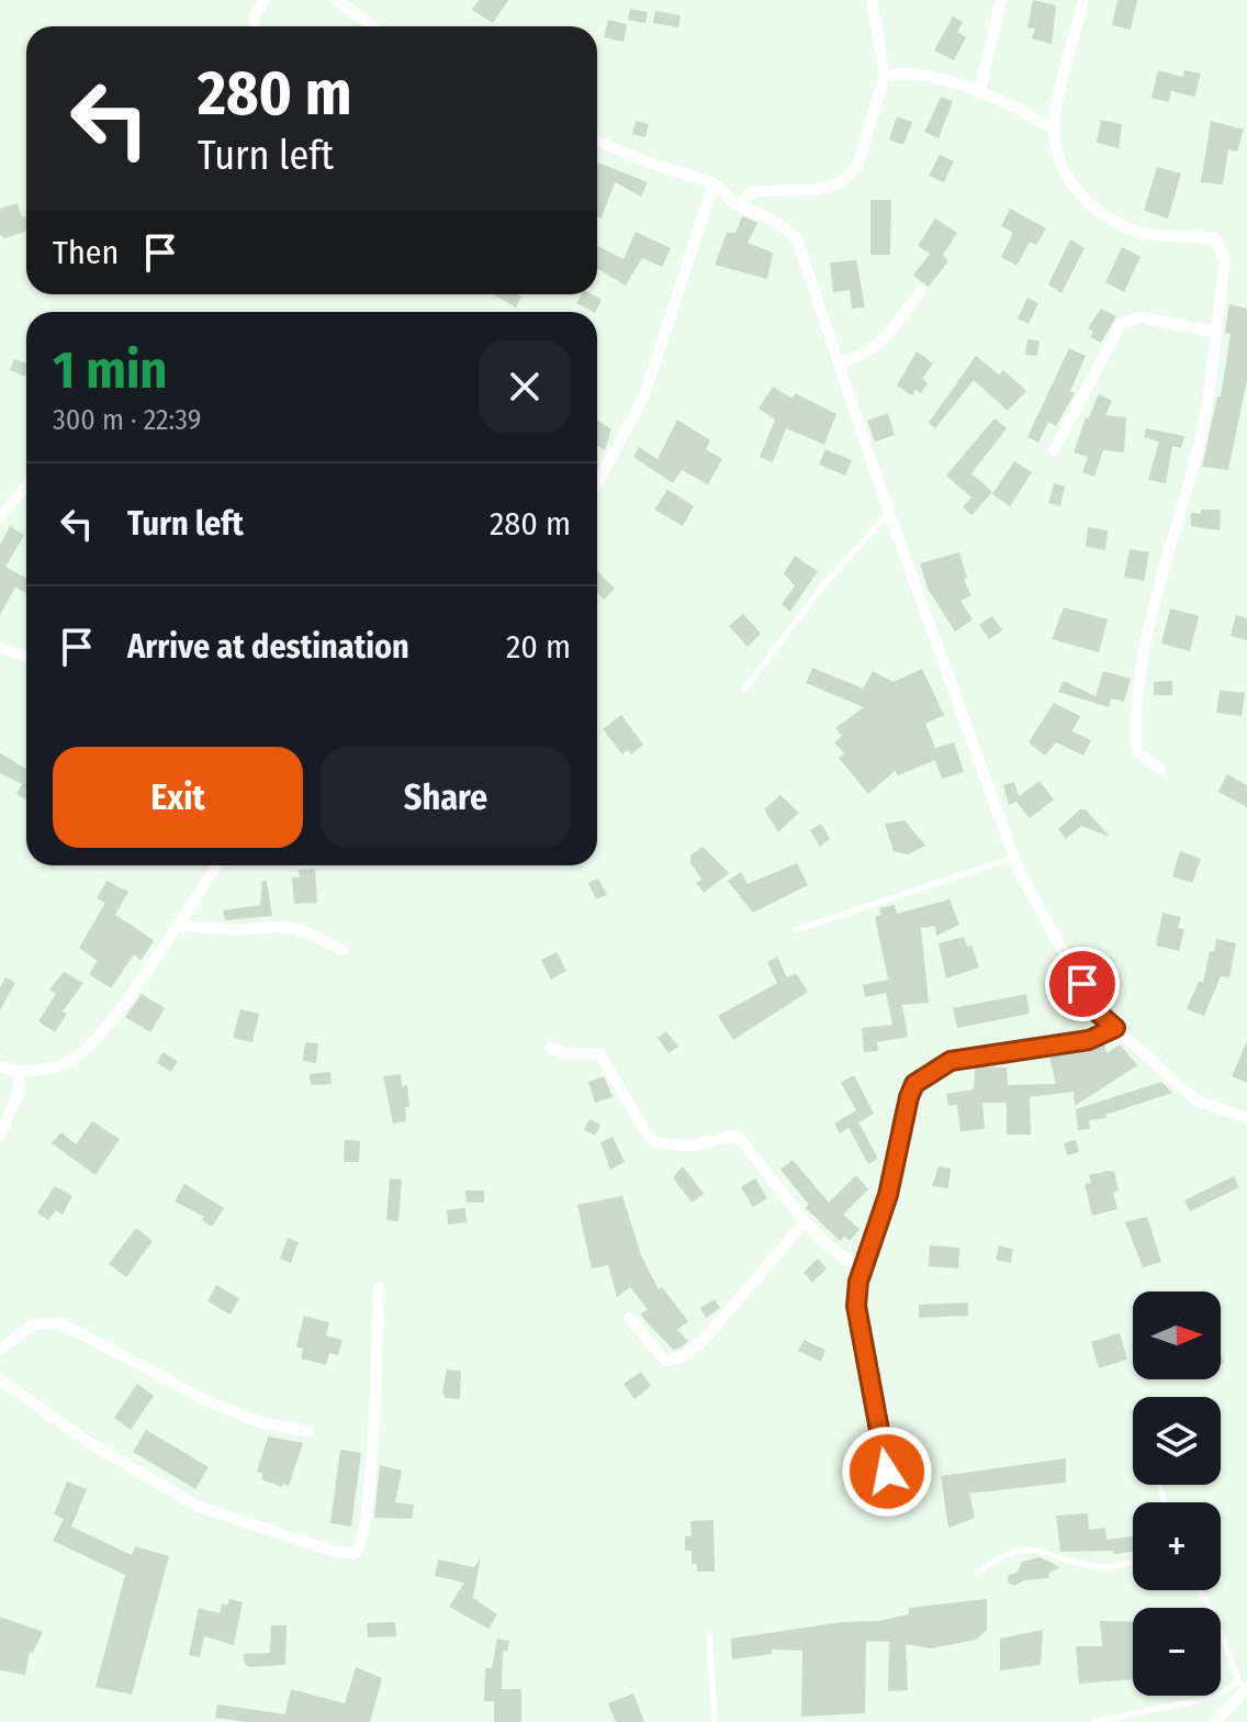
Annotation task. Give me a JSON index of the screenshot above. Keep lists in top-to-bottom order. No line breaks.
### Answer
{"north":"right","page":{"turn":["280 m","Turn left"],"then":"Then","heading":["1 min","300 m · 22:39"],"list":[{"name":"Turn left","value":"280 m"},{"name":"Arrive at destination","value":"20 m"}],"buttons":["Exit","Share"],"map_buttons":["+","−"]}}
